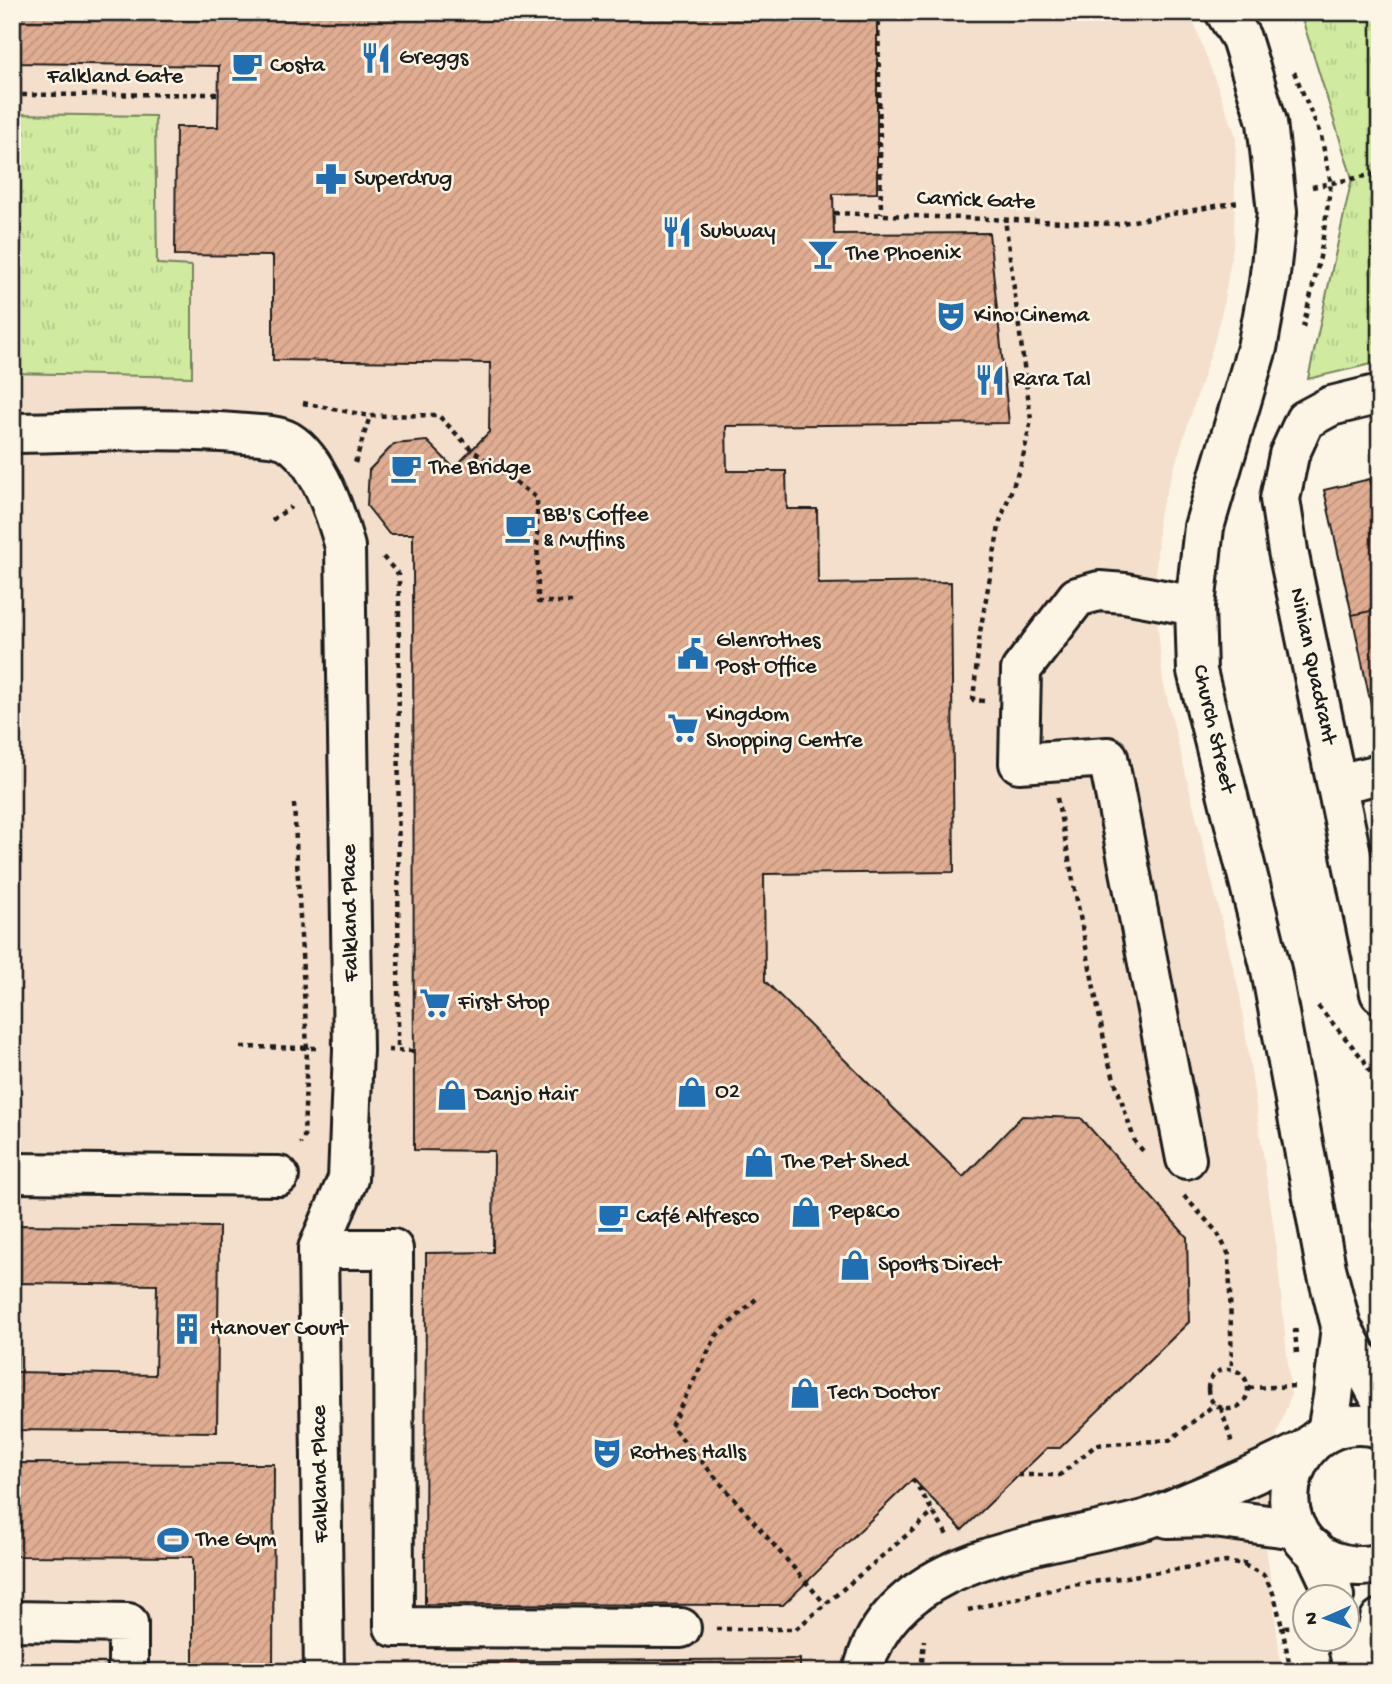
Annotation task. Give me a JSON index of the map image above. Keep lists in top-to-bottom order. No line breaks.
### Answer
{"streets":{"street":["Ninian Quadrant","Church Street","Falkland Place"],"path":["Falkland Gate","Carrick Gate"]},"places":{"restaurant":["Greggs","Subway","Rara Tal"],"cafe":["Costa","The Bridge","BB's Coffee & Muffins","Café Alfresco"],"pharmacy":["Superdrug"],"bar":["The Phoenix"],"theatre":["Kino Cinema","Rothes Halls"],"public building":["Glenrothes Post Office"],"supermarket":["Kingdom Shopping Centre","First Stop"],"shop":["O2","Danjo Hair","The Pet Shed","Pep&Co","Sports Direct","Tech Doctor"],"building":["Hanover Court"],"sports":["The Gym"]},"north":"left"}
